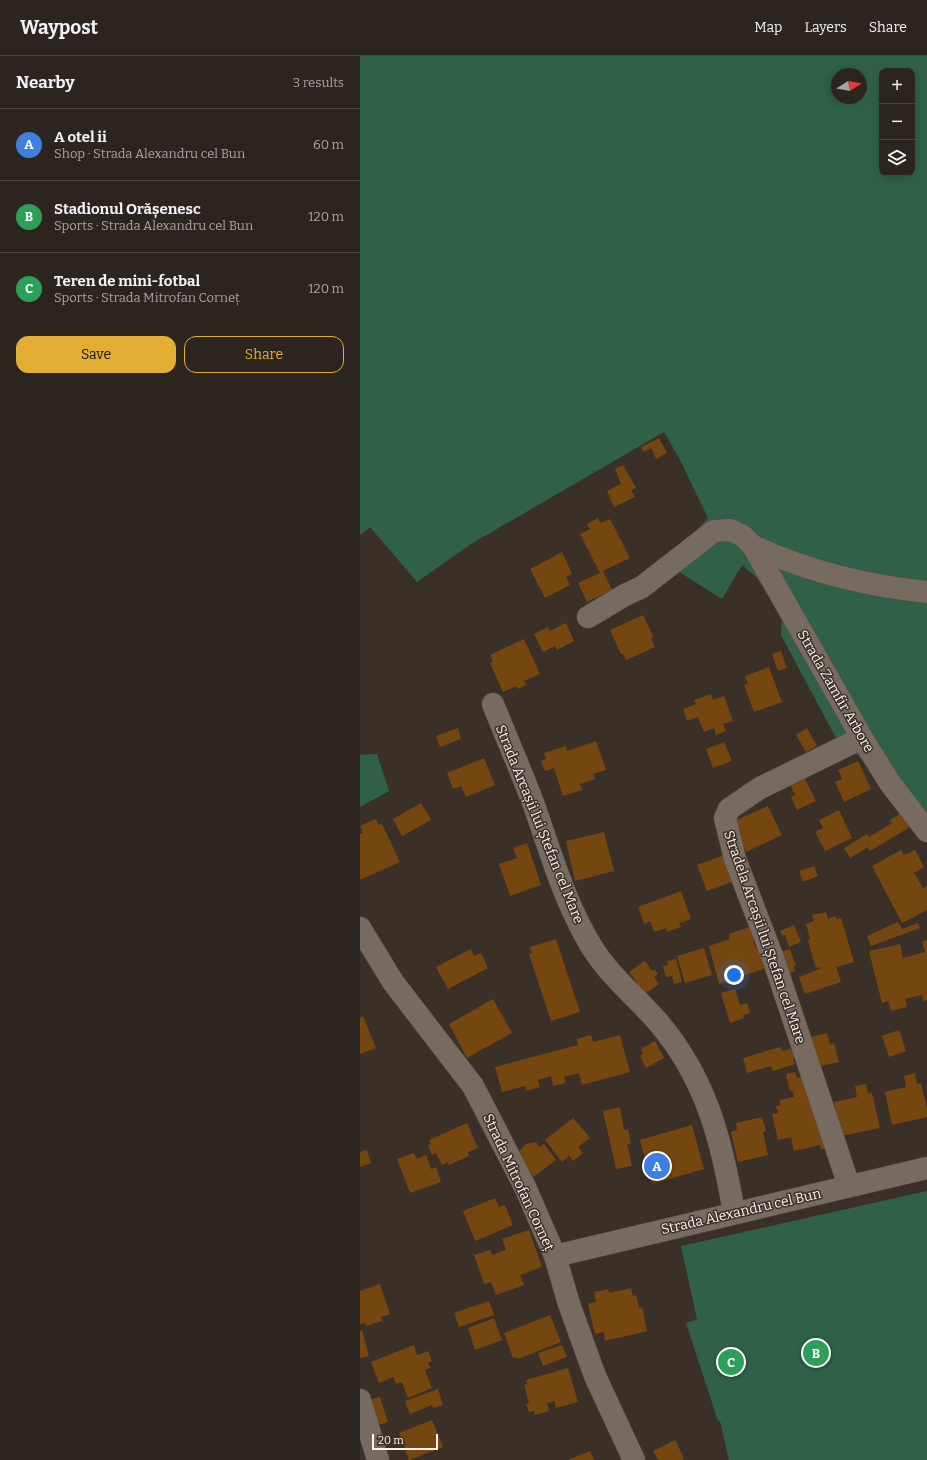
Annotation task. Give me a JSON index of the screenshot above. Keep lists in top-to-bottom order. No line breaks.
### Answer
{"streets":{"street":["Strada Zamfir Arbore","Strada Arcașii lui Ștefan cel Mare","Stradela Arcașii lui Ștefan cel Mare","Strada Mitrofan Corneț","Strada Alexandru cel Bun"]},"crossings":[["Strada Zamfir Arbore","Stradela Arcașii lui Ștefan cel Mare"],["Strada Arcașii lui Ștefan cel Mare","Strada Alexandru cel Bun"],["Stradela Arcașii lui Ștefan cel Mare","Strada Alexandru cel Bun"],["Strada Mitrofan Corneț","Strada Alexandru cel Bun"]],"scale_bar":"20 m","north":"right","page":{"header":"Waypost","nav":["Map","Layers","Share"],"heading":["Nearby","3 results"],"map_buttons":["+","−"],"list":[{"mark":"A","name":"A otel ii","note":"Shop · Strada Alexandru cel Bun","value":"60 m"},{"mark":"B","name":"Stadionul Orășenesc","note":"Sports · Strada Alexandru cel Bun","value":"120 m"},{"mark":"C","name":"Teren de mini-fotbal","note":"Sports · Strada Mitrofan Corneț","value":"120 m"}],"buttons":["Save","Share"],"pins":["A","B","C"],"scale":"20 m"}}
